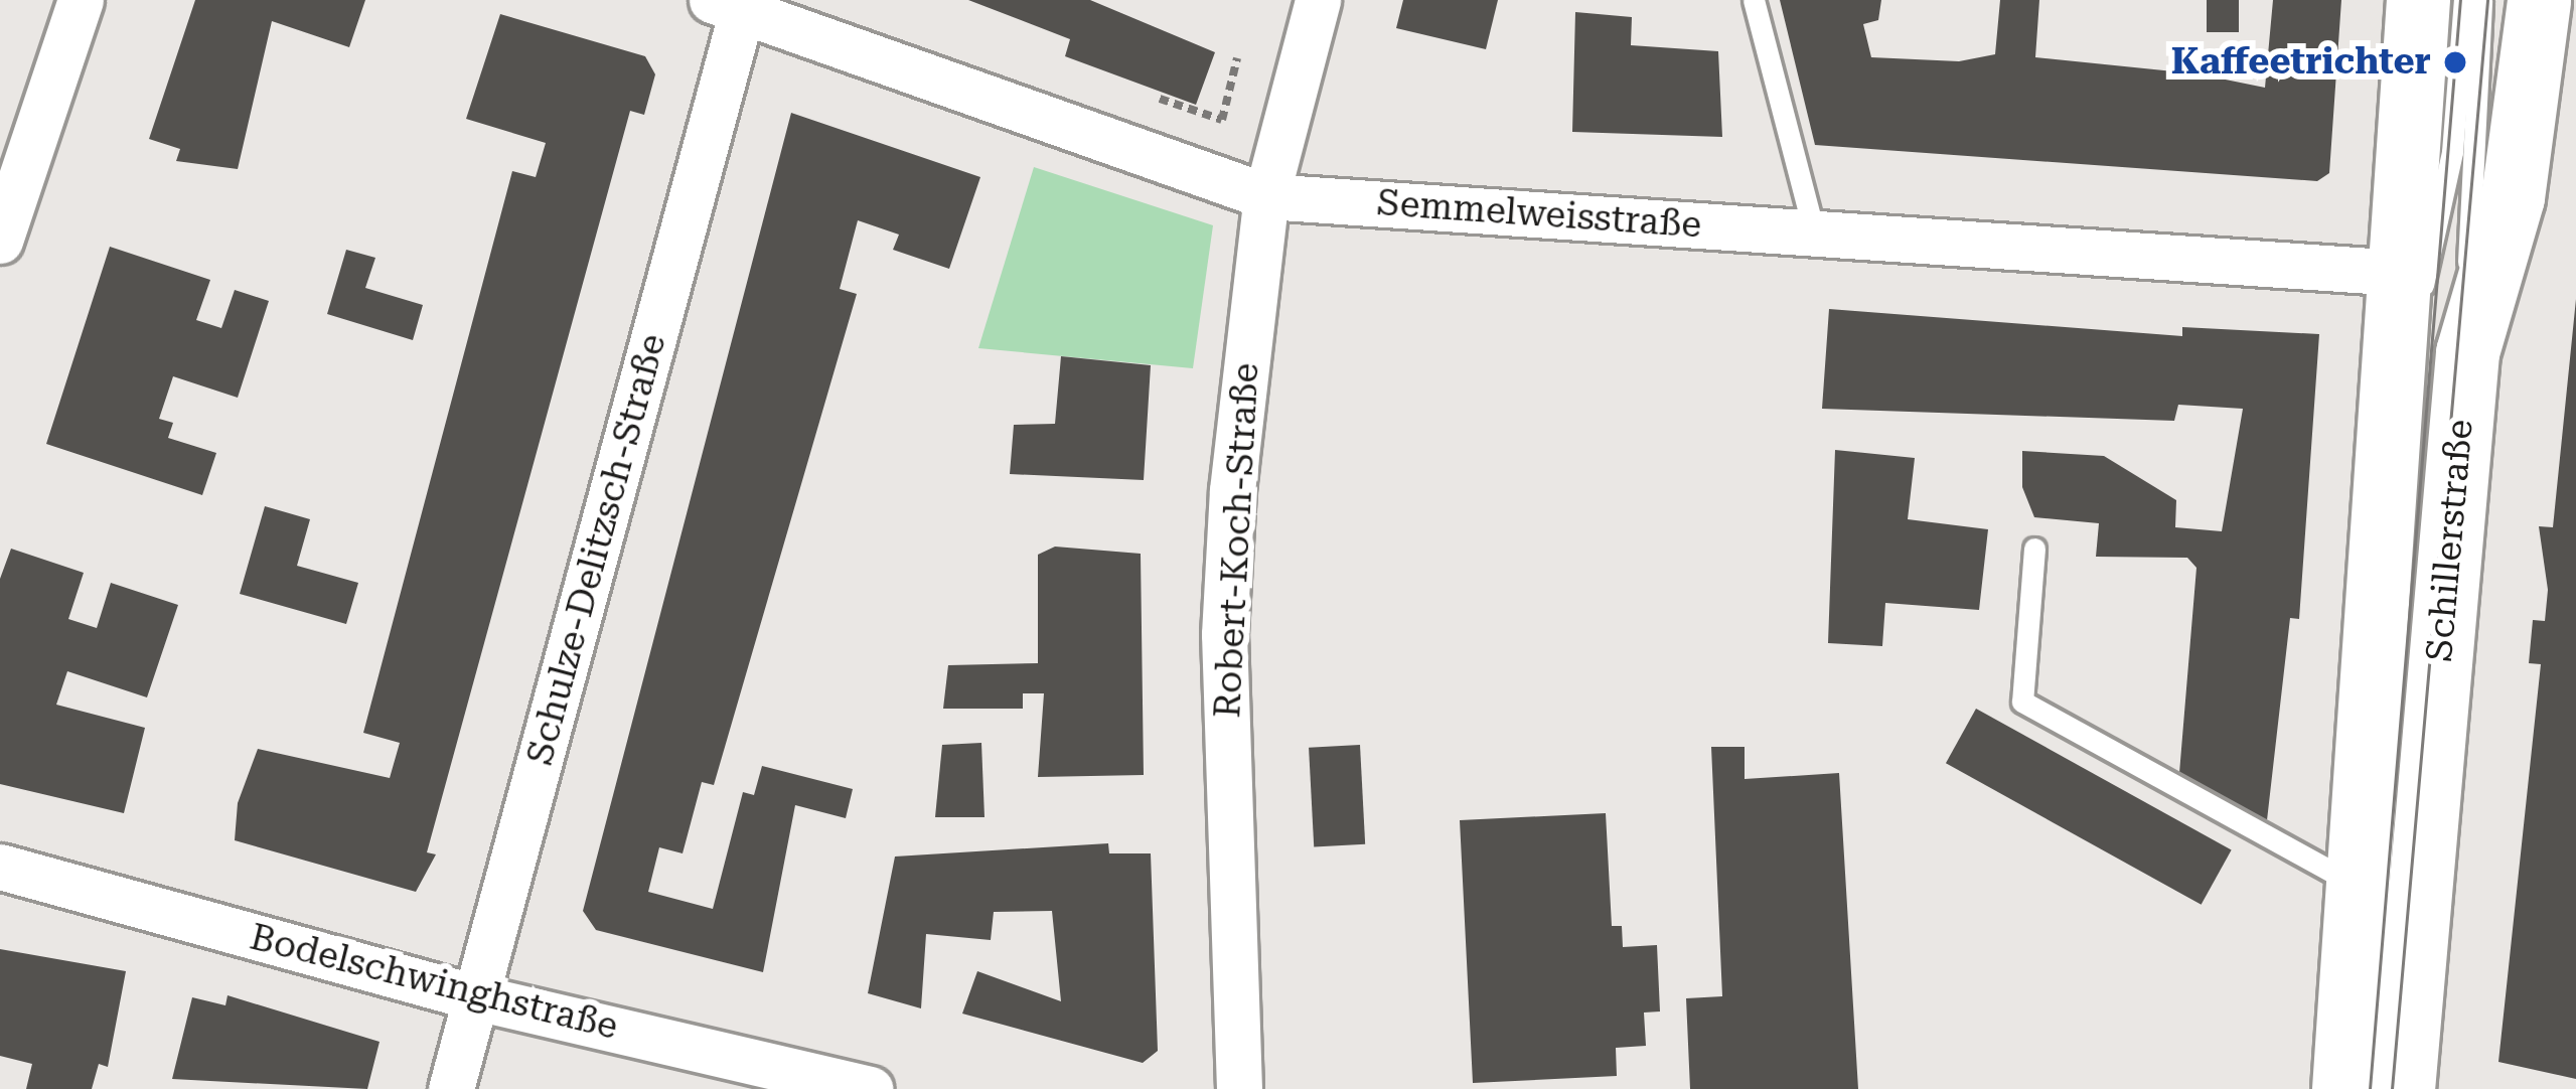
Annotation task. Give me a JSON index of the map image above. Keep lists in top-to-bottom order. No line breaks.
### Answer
{"streets":{"main road":["Schillerstraße"],"street":["Semmelweisstraße","Robert-Koch-Straße","Schulze-Delitzsch-Straße","Bodelschwinghstraße"]},"crossings":[["Semmelweisstraße","Robert-Koch-Straße"],["Semmelweisstraße","Schillerstraße"],["Semmelweisstraße","Schulze-Delitzsch-Straße"],["Schulze-Delitzsch-Straße","Bodelschwinghstraße"]],"places":["Kaffeetrichter"]}
